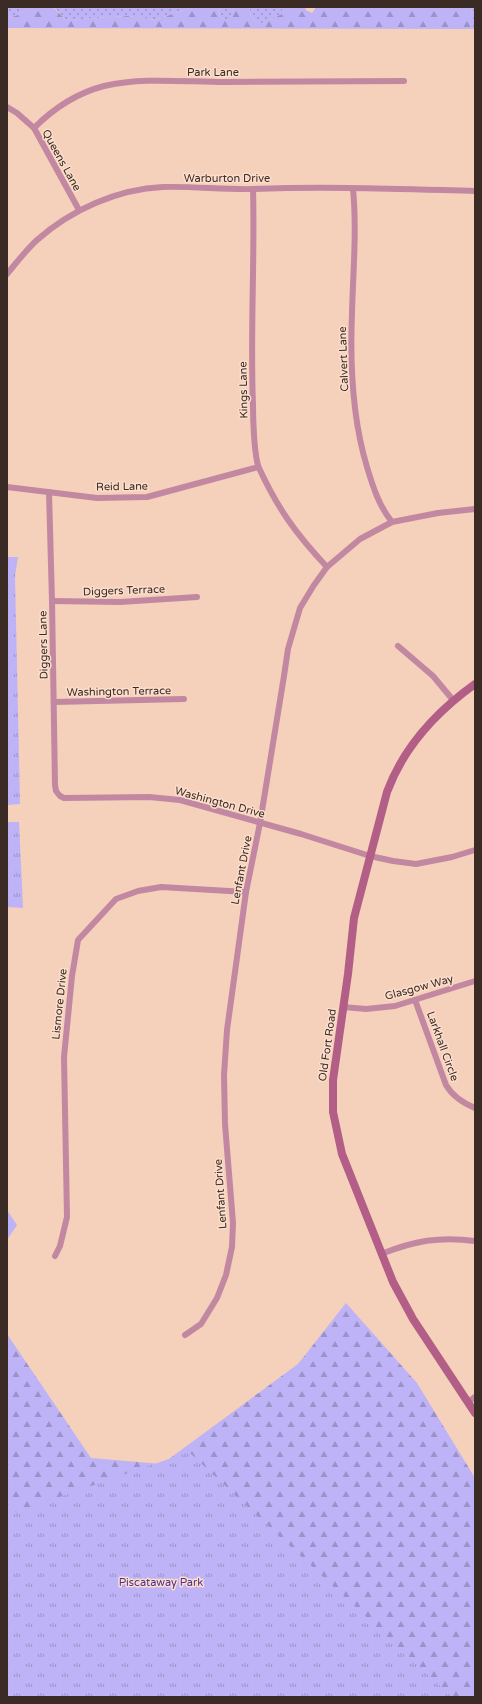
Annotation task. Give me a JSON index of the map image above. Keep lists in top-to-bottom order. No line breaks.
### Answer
{"streets":{"main road":["Old Fort Road"],"street":["Park Lane","Queens Lane","Warburton Drive","Calvert Lane","Kings Lane","Reid Lane","Diggers Terrace","Diggers Lane","Washington Terrace","Washington Drive","Lenfant Drive","Glasgow Way","Lismore Drive","Larkhall Circle"]},"crossings":[["Park Lane","Queens Lane"],["Queens Lane","Warburton Drive"],["Warburton Drive","Calvert Lane"],["Warburton Drive","Kings Lane"],["Calvert Lane","Lenfant Drive"],["Kings Lane","Reid Lane"],["Kings Lane","Lenfant Drive"],["Reid Lane","Diggers Lane"],["Diggers Terrace","Diggers Lane"],["Diggers Lane","Washington Terrace"],["Diggers Lane","Washington Drive"],["Washington Drive","Lenfant Drive"],["Washington Drive","Old Fort Road"],["Lenfant Drive","Lismore Drive"],["Glasgow Way","Old Fort Road"],["Glasgow Way","Larkhall Circle"]],"parks":["Piscataway Park"]}
